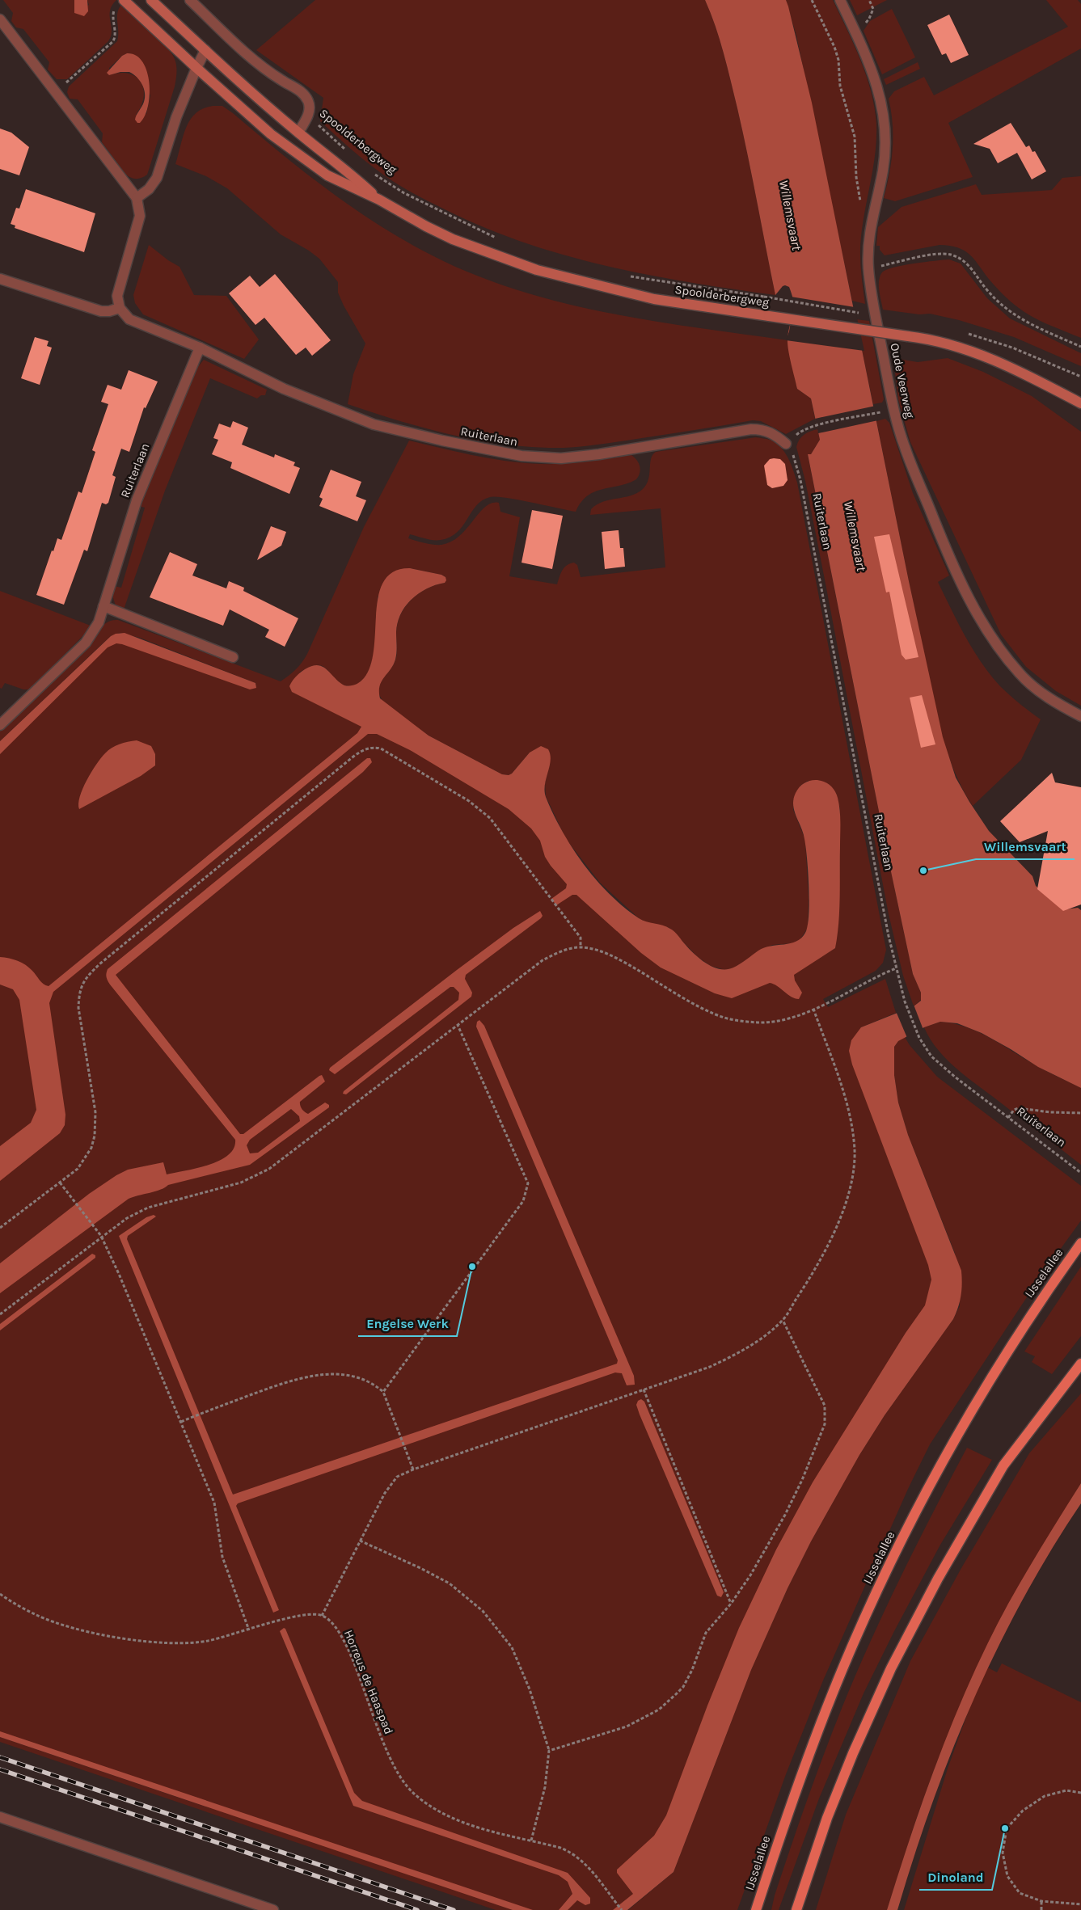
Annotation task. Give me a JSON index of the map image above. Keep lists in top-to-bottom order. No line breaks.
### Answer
{"streets":{"main road":["Spoolderbergweg","IJsselallee"],"street":["Oude Veerweg","Ruiterlaan"],"path":["Horreus de Haaspad"]},"water":["Willemsvaart"],"places":["Willemsvaart","Engelse Werk","Dinoland"]}
